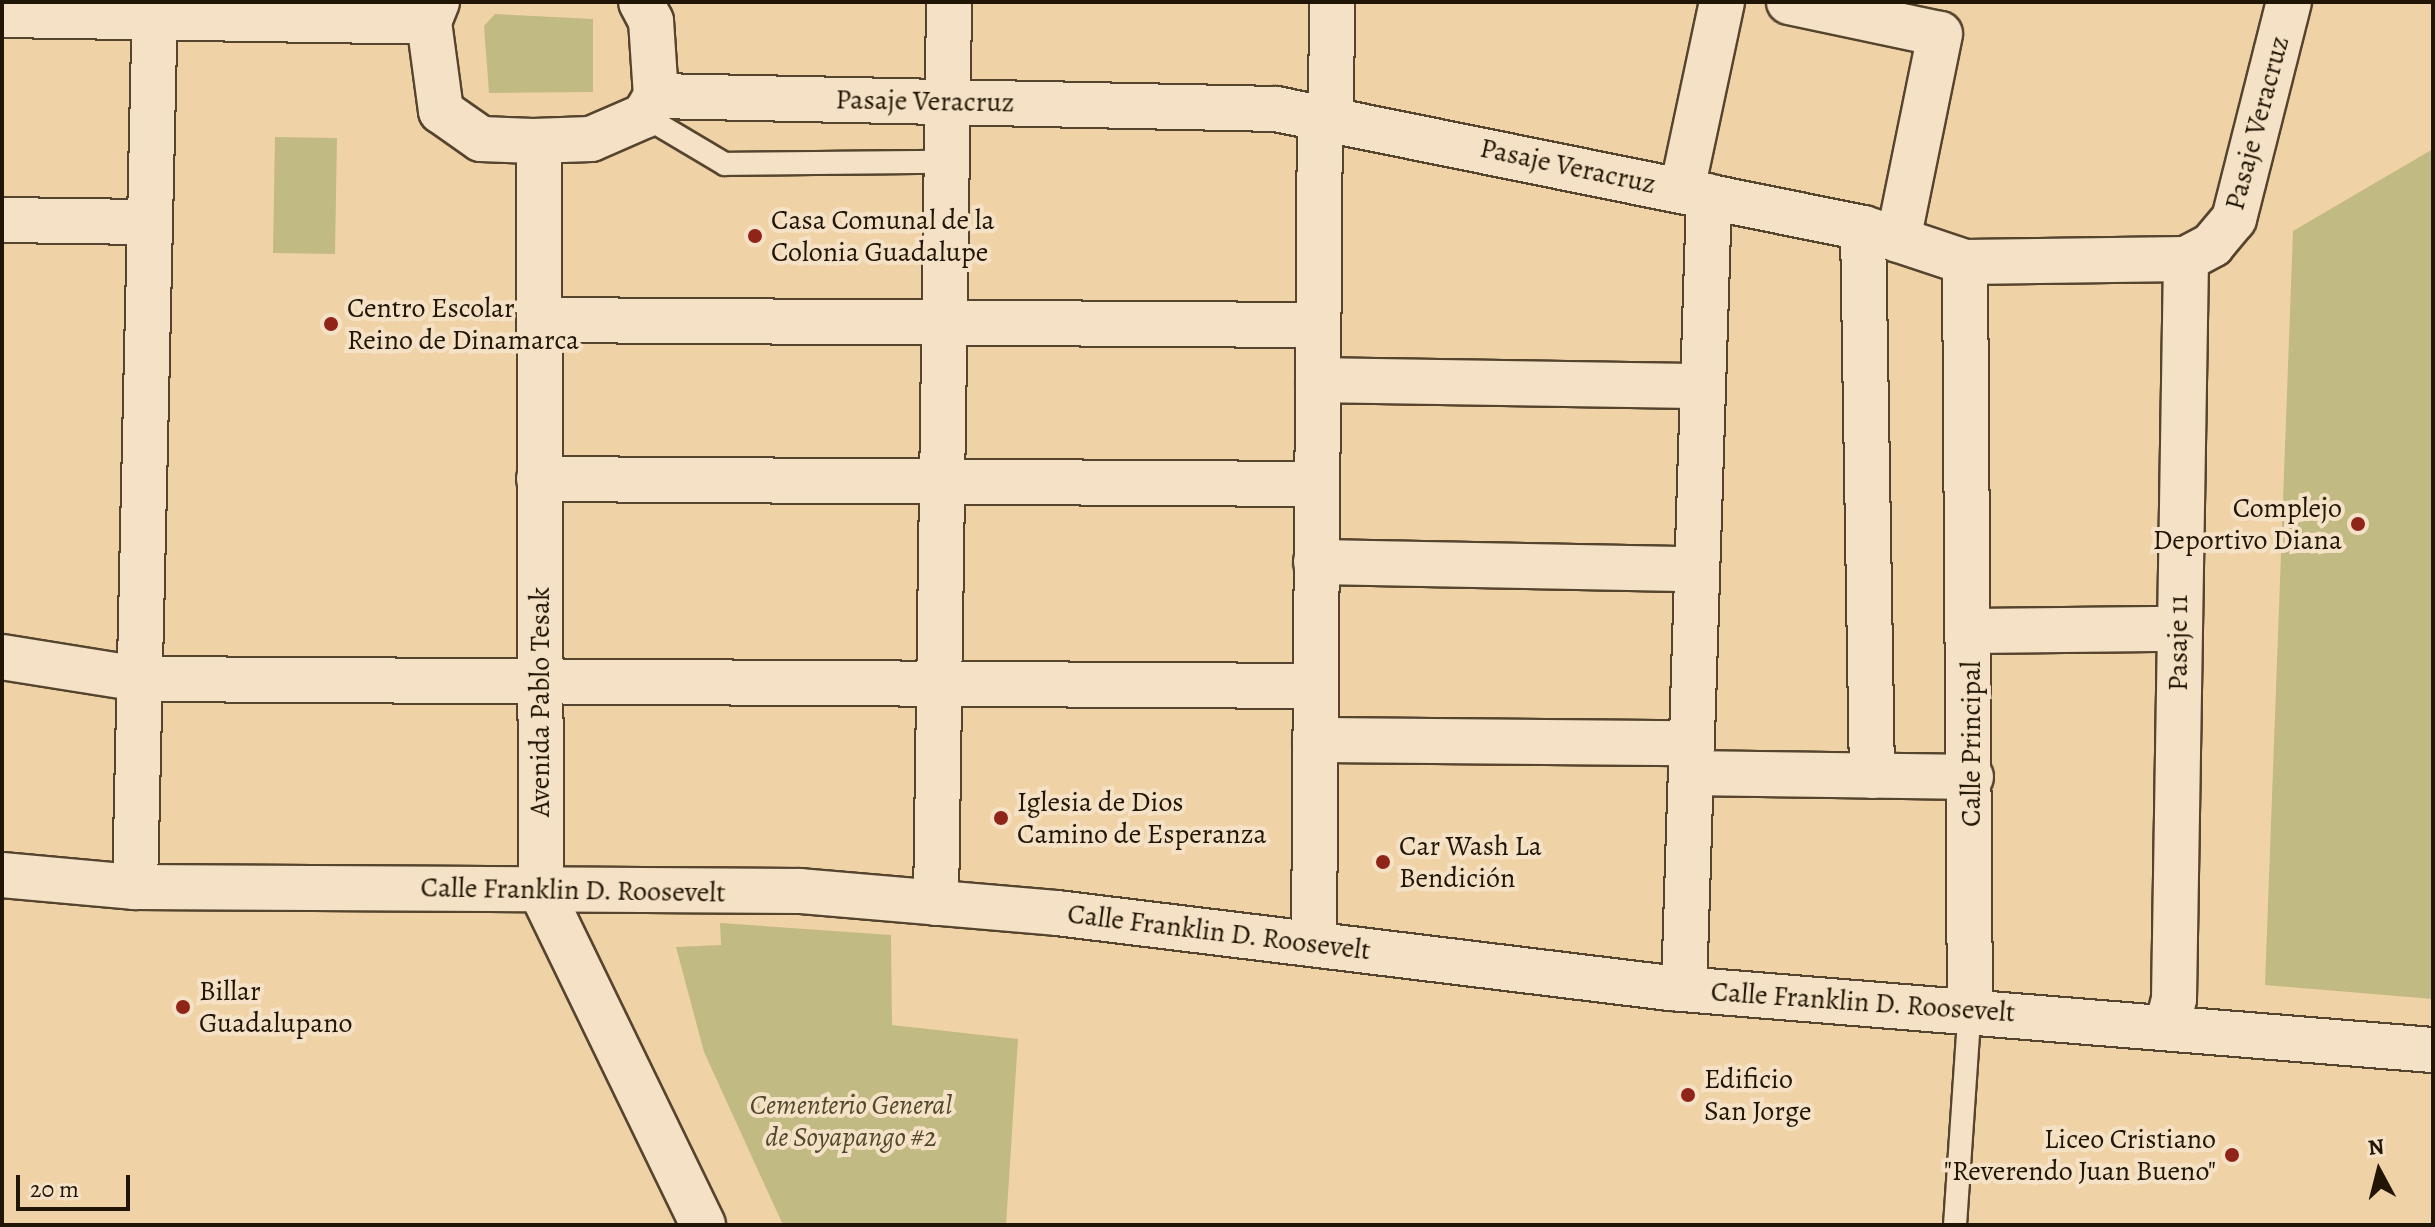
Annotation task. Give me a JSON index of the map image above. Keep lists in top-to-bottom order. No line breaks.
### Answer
{"streets":{"street":["Pasaje Veracruz","Pasaje 11","Avenida Pablo Tesak","Calle Principal","Calle Franklin D. Roosevelt"]},"crossings":[["Pasaje Veracruz","Pasaje 11"],["Pasaje Veracruz","Calle Principal"],["Pasaje 11","Calle Franklin D. Roosevelt"],["Avenida Pablo Tesak","Calle Franklin D. Roosevelt"],["Calle Principal","Calle Franklin D. Roosevelt"]],"parks":["Cementerio General de Soyapango #2"],"places":["Casa Comunal de la Colonia Guadalupe","Centro Escolar Reino de Dinamarca","Complejo Deportivo Diana","Iglesia de Dios Camino de Esperanza","Car Wash La Bendición","Billar Guadalupano","Edificio San Jorge","Liceo Cristiano \"Reverendo Juan Bueno\""],"scale_bar":"20 m","north":"top"}
